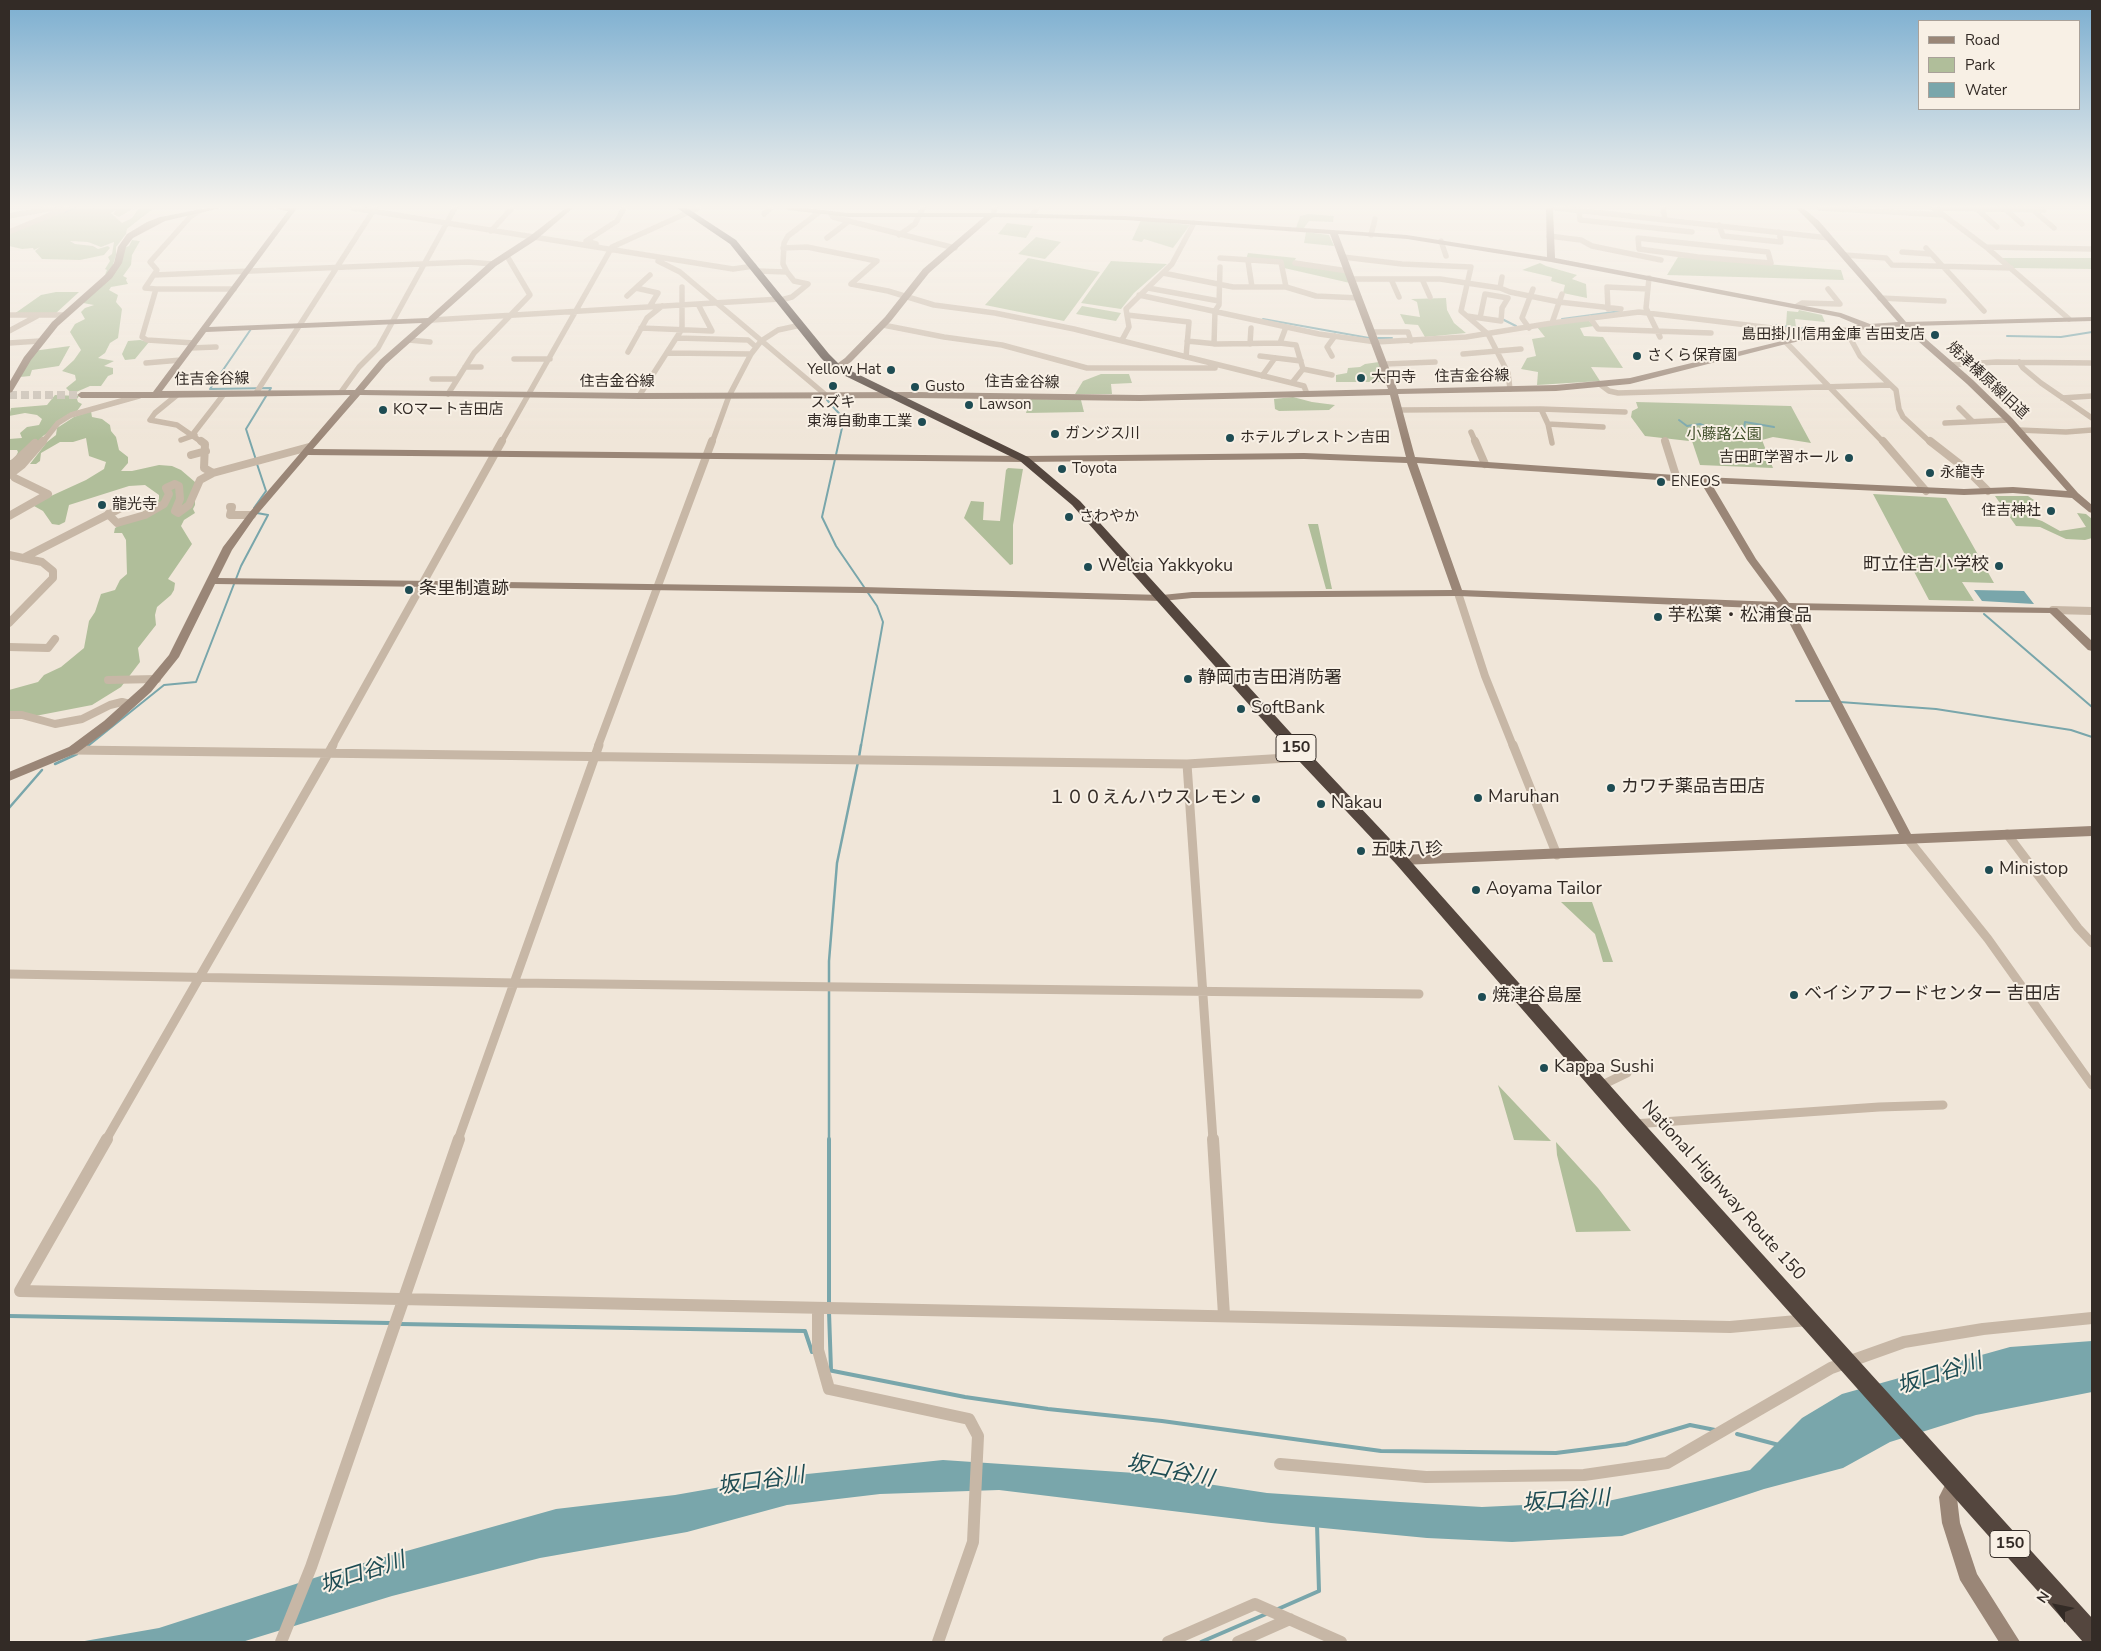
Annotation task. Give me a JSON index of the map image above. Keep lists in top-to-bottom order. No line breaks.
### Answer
{"streets":{"highway":["150","National Highway Route 150"],"street":["住吉金谷線","焼津榛原線旧道"]},"crossings":[["住吉金谷線","焼津榛原線旧道"],["住吉金谷線","National Highway Route 150"]],"water":["坂口谷川"],"parks":["小藤路公園"],"places":["島田掛川信用金庫 吉田支店","さくら保育園","Yellow Hat","大円寺","スズキ","Gusto","Lawson","KOマート吉田店","東海自動車工業","ガンジス川","ホテルプレストン吉田","吉田町学習ホール","Toyota","永龍寺","ENEOS","龍光寺","住吉神社","さわやか","町立住吉小学校","Welcia Yakkyoku","条里制遺跡","芋松葉・松浦食品","静岡市吉田消防署","SoftBank","カワチ薬品吉田店","Maruhan","１００えんハウスレモン","Nakau","五味八珍","Ministop","Aoyama Tailor","ベイシアフードセンター 吉田店","焼津谷島屋","Kappa Sushi"],"legend":["Road","Park","Water"],"north":"top left"}
